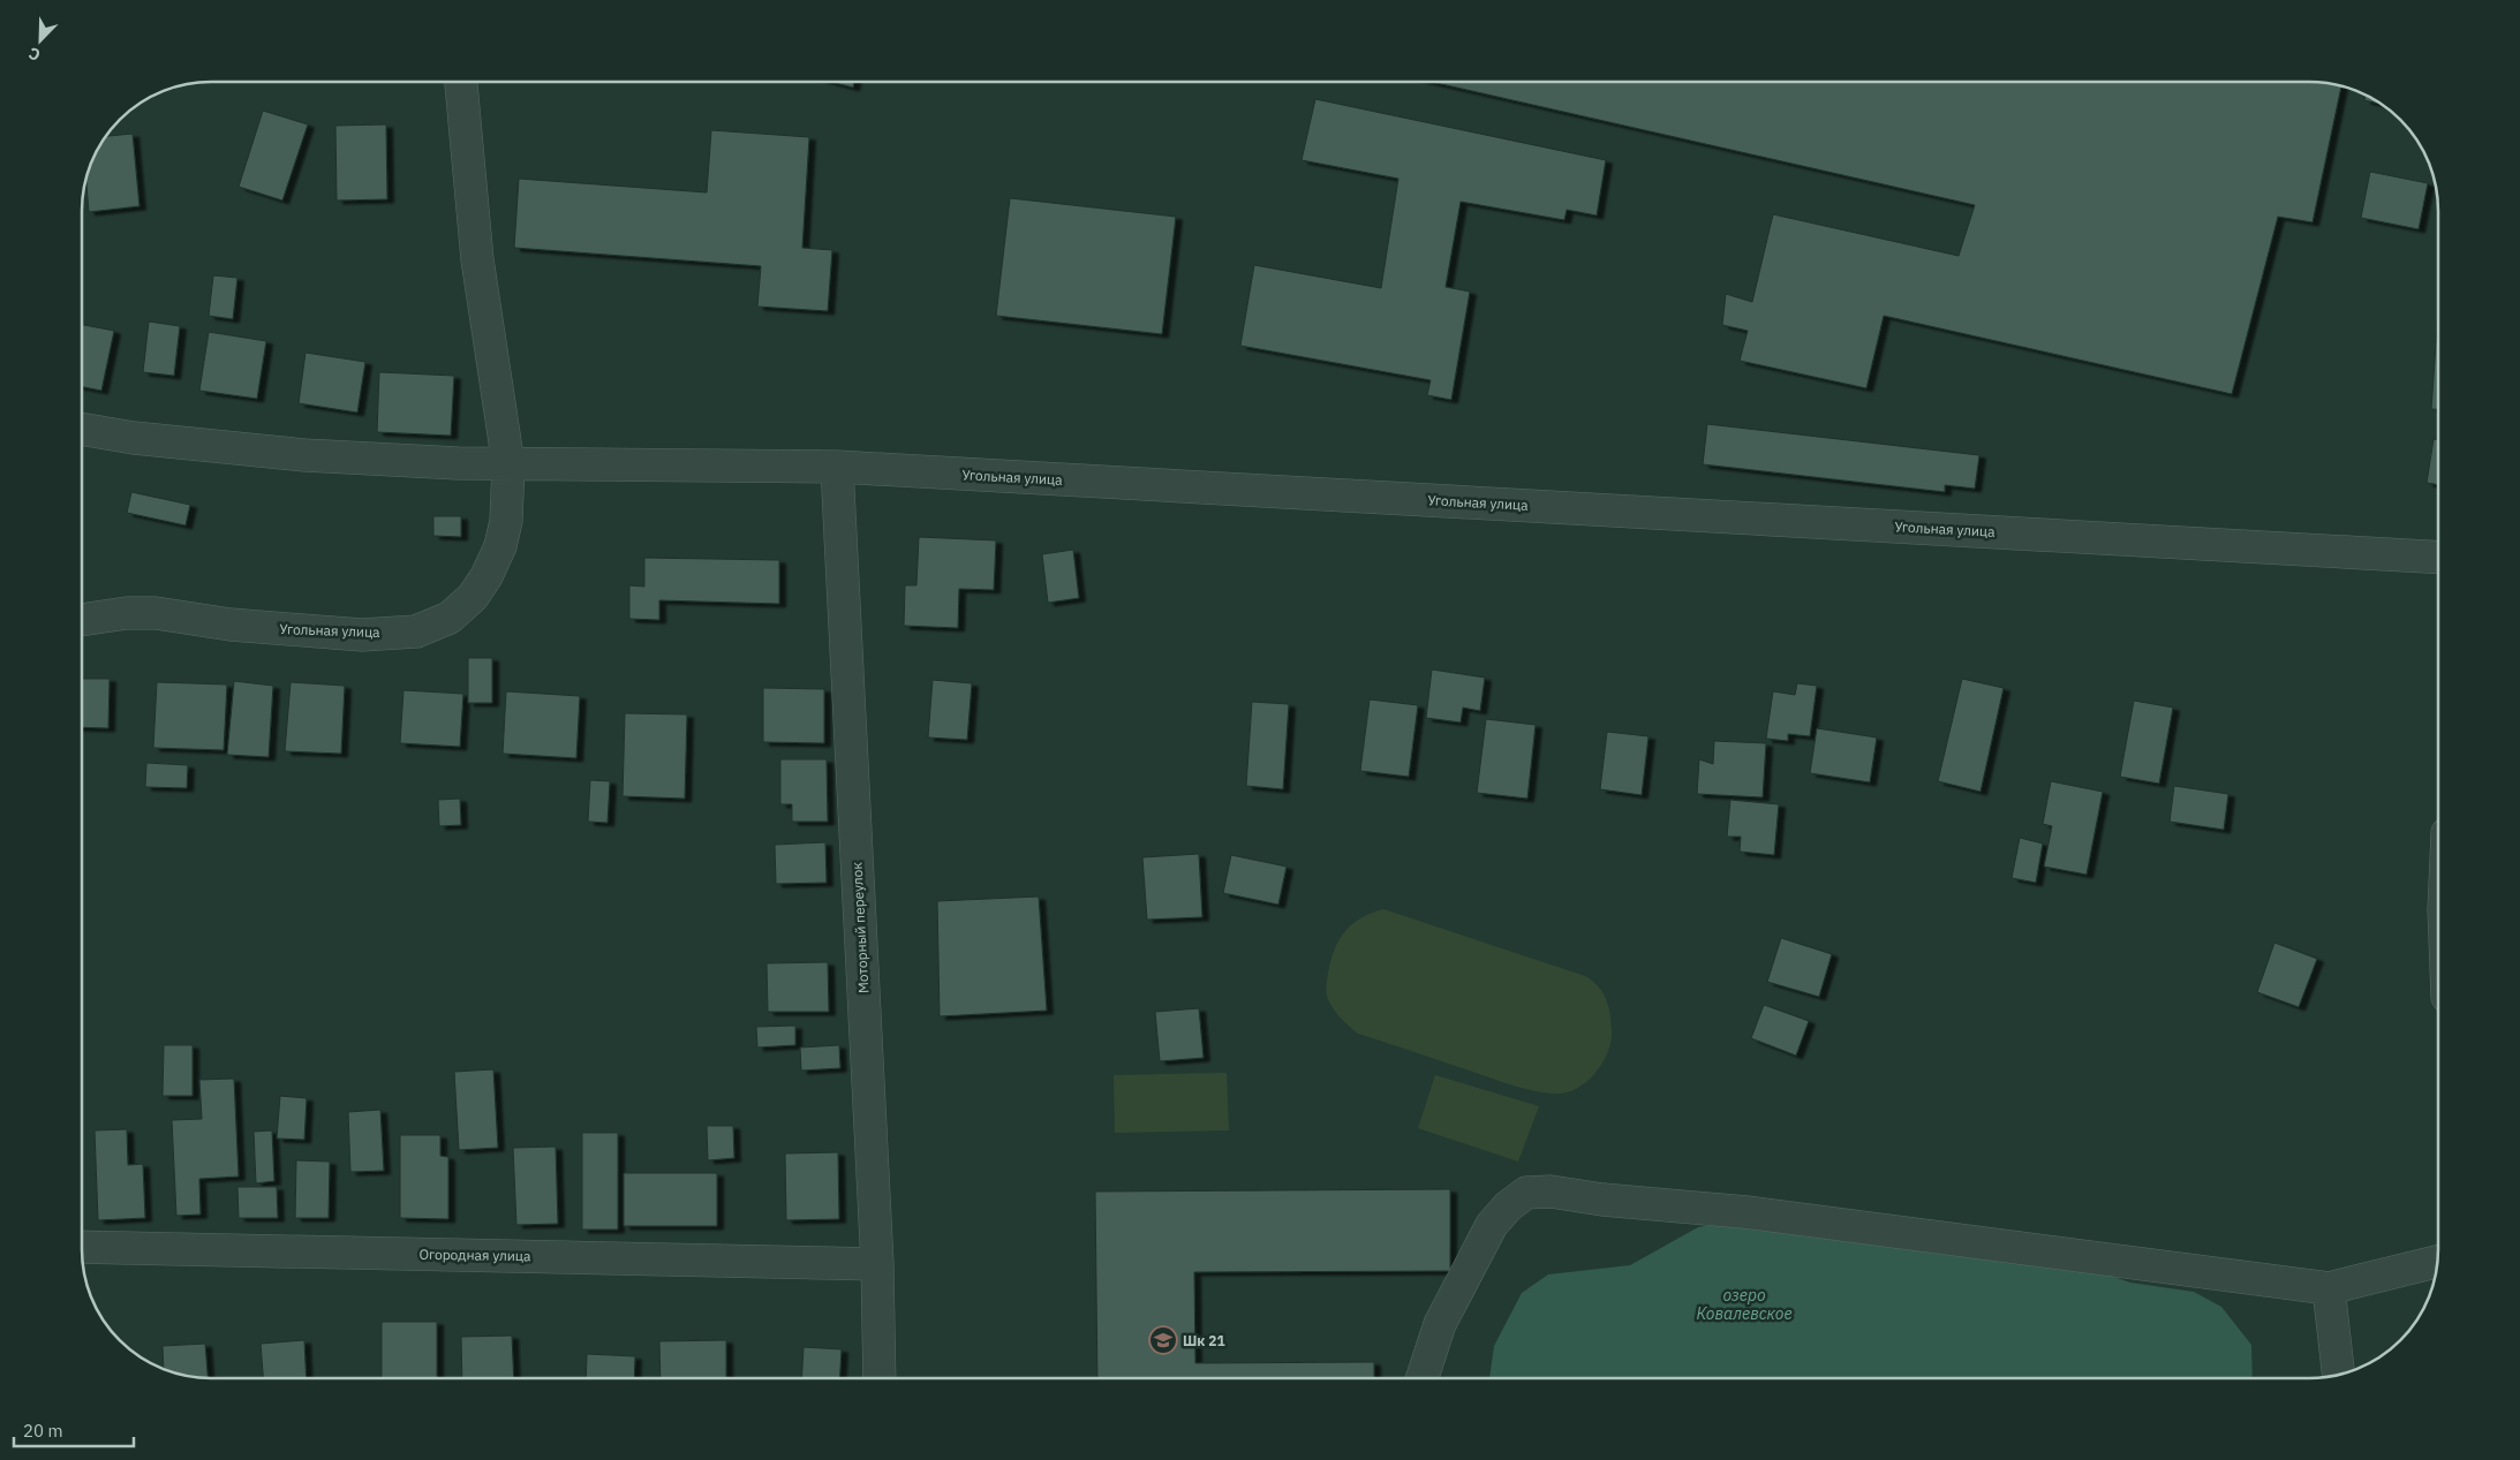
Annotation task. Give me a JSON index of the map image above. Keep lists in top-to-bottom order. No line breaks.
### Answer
{"streets":{"street":["Угольная улица","Моторный переулок","Огородная улица"]},"crossings":[["Угольная улица","Моторный переулок"],["Моторный переулок","Огородная улица"]],"water":["озеро Ковалевское"],"places":{"school or university":["Шк 21"]},"scale_bar":"20 m","north":"bottom left"}
